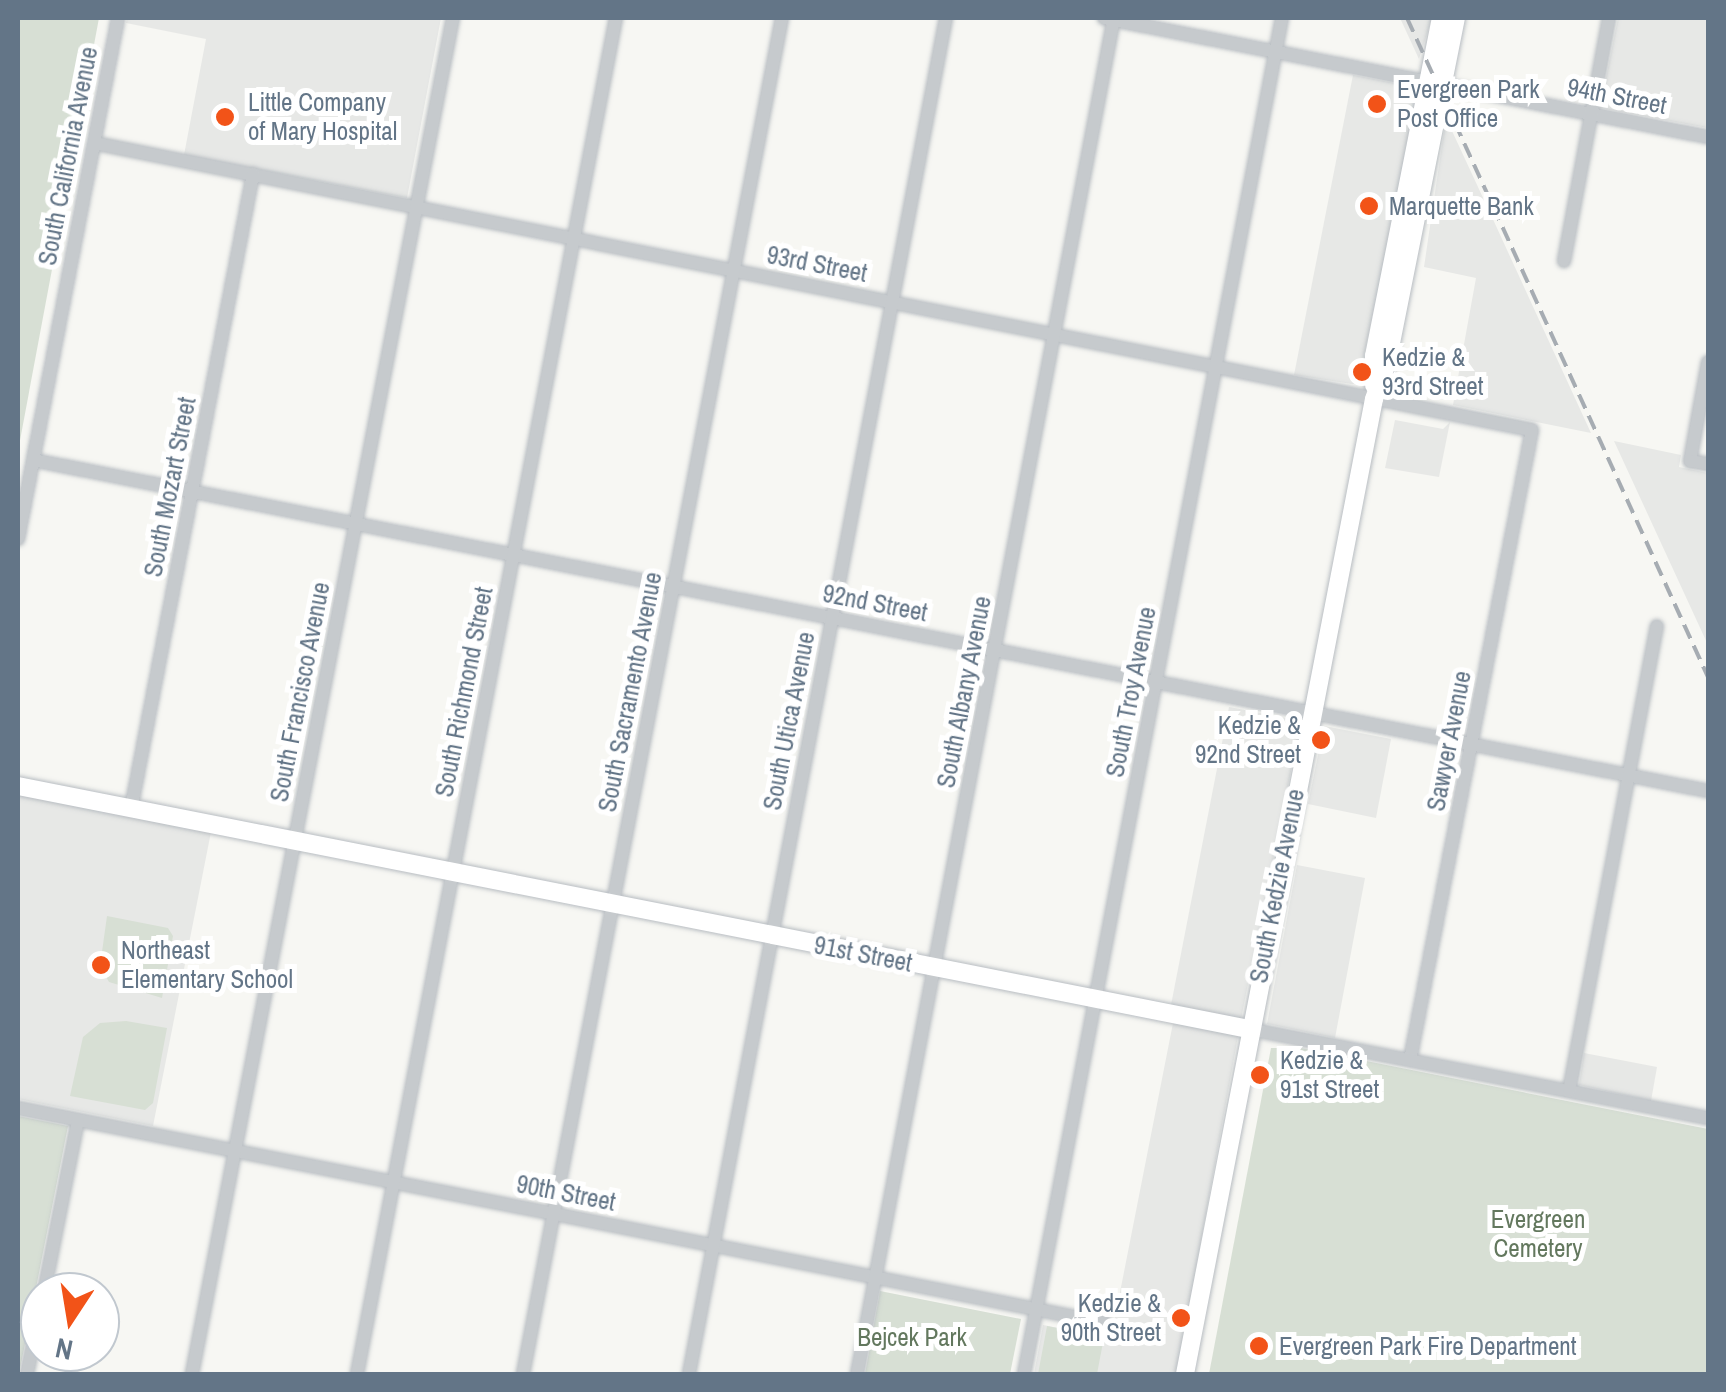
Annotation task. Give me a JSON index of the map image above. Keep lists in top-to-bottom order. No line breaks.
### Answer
{"streets":{"main road":["South Kedzie Avenue","91st Street"],"street":["94th Street","South California Avenue","93rd Street","South Mozart Street","92nd Street","South Francisco Avenue","South Richmond Street","South Sacramento Avenue","South Albany Avenue","South Troy Avenue","South Utica Avenue","Sawyer Avenue","90th Street"]},"crossings":[["94th Street","South Albany Avenue"],["94th Street","South Troy Avenue"],["94th Street","South Kedzie Avenue"],["South California Avenue","93rd Street"],["South California Avenue","92nd Street"],["93rd Street","South Mozart Street"],["93rd Street","South Francisco Avenue"],["93rd Street","South Richmond Street"],["93rd Street","South Sacramento Avenue"],["93rd Street","South Albany Avenue"],["93rd Street","South Troy Avenue"],["93rd Street","South Utica Avenue"],["93rd Street","Sawyer Avenue"],["93rd Street","South Kedzie Avenue"],["South Mozart Street","92nd Street"],["South Mozart Street","91st Street"],["92nd Street","South Francisco Avenue"],["92nd Street","South Richmond Street"],["92nd Street","South Sacramento Avenue"],["92nd Street","South Albany Avenue"],["92nd Street","South Troy Avenue"],["92nd Street","South Utica Avenue"],["92nd Street","Sawyer Avenue"],["92nd Street","South Kedzie Avenue"],["South Francisco Avenue","91st Street"],["South Francisco Avenue","90th Street"],["South Richmond Street","91st Street"],["South Richmond Street","90th Street"],["South Sacramento Avenue","91st Street"],["South Sacramento Avenue","90th Street"],["South Albany Avenue","91st Street"],["South Albany Avenue","90th Street"],["South Troy Avenue","91st Street"],["South Troy Avenue","90th Street"],["South Utica Avenue","91st Street"],["South Utica Avenue","90th Street"],["Sawyer Avenue","91st Street"],["South Kedzie Avenue","91st Street"]],"parks":["Evergreen Cemetery","Bejcek Park"],"places":["Evergreen Park Post Office","Little Company of Mary Hospital","Marquette Bank","Kedzie & 93rd Street","Kedzie & 92nd Street","Northeast Elementary School","Kedzie & 91st Street","Kedzie & 90th Street","Evergreen Park Fire Department"],"north":"bottom"}
